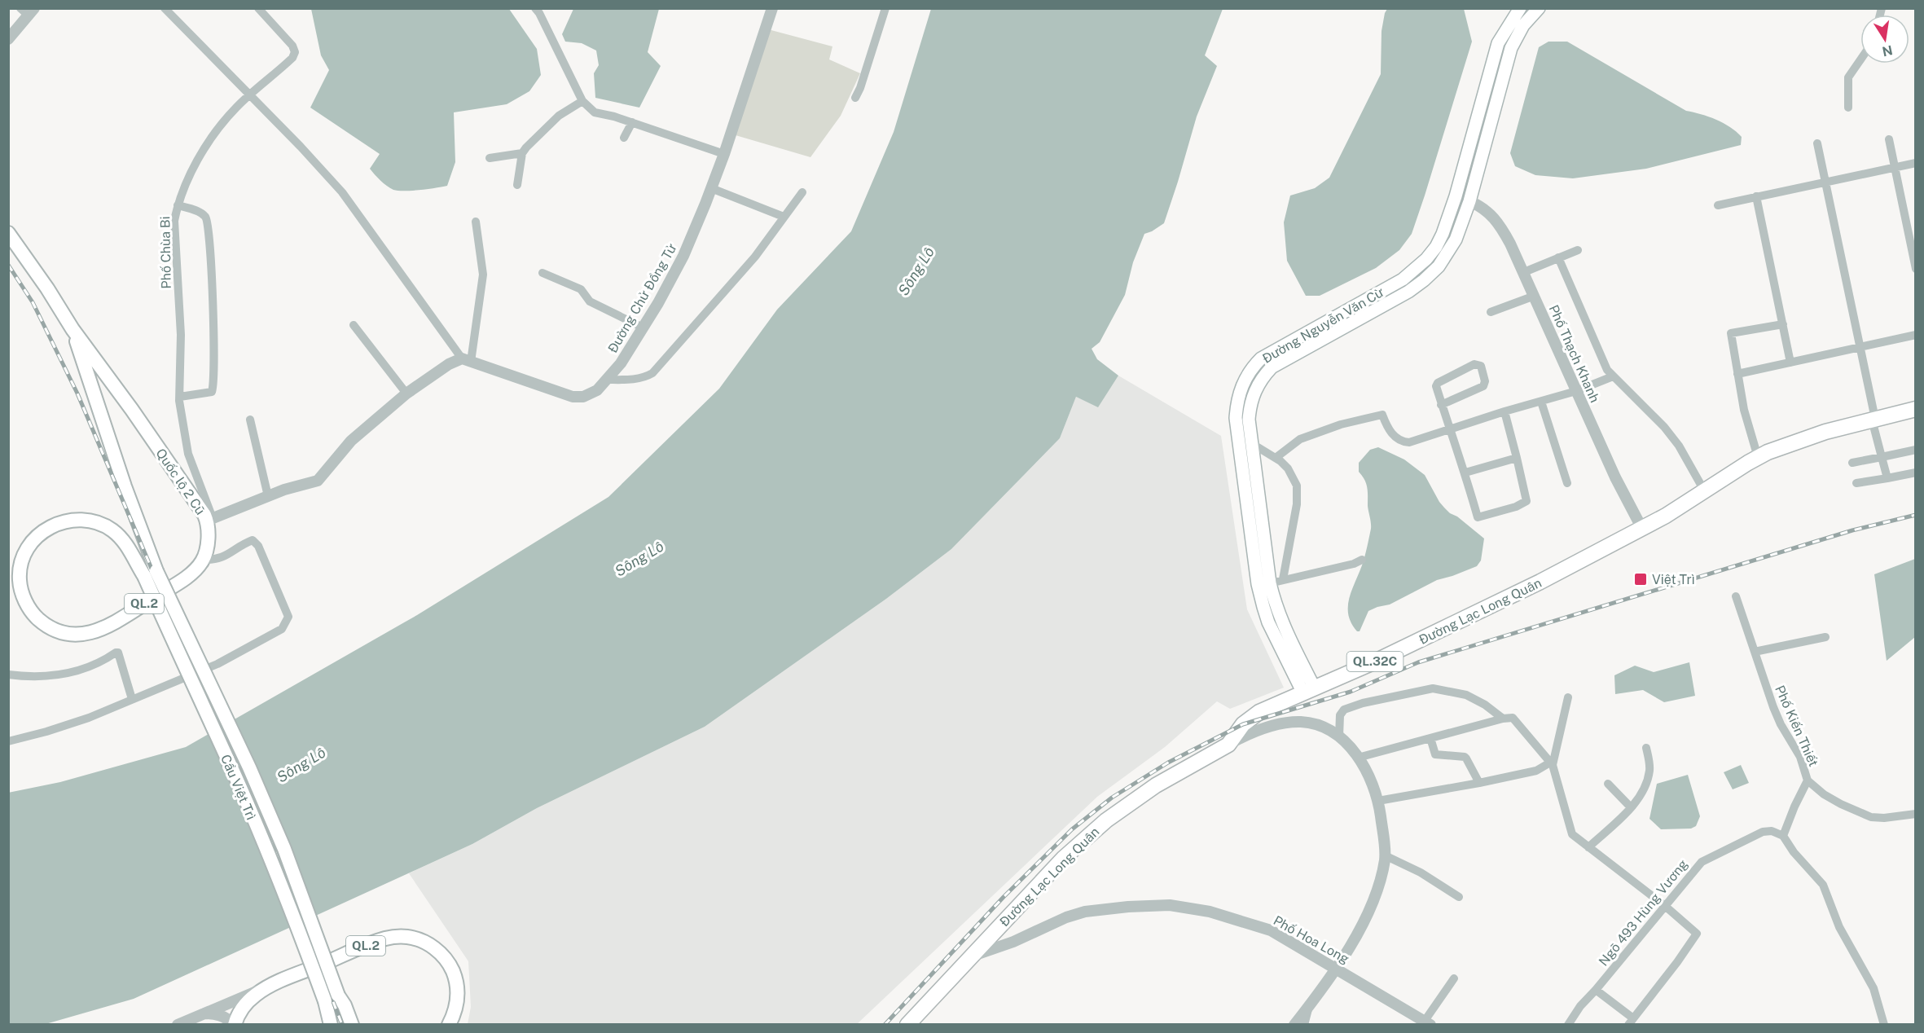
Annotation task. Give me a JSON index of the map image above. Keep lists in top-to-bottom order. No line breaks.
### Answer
{"streets":{"highway":["Đường Lạc Long Quân","QL.32C"],"main road":["Đường Nguyễn Văn Cừ","Quốc lộ 2 Cũ","QL.2","Cầu Việt Trì"],"street":["Phố Chùa Bi","Đường Chử Đồng Tử","Phố Thạch Khanh","Phố Kiến Thiết","Ngõ 493 Hùng Vương","Phố Hoa Long"]},"crossings":[["Phố Chùa Bi","Quốc lộ 2 Cũ"],["Đường Nguyễn Văn Cừ","Phố Thạch Khanh"],["Đường Nguyễn Văn Cừ","Đường Lạc Long Quân"],["Phố Thạch Khanh","Đường Lạc Long Quân"],["Quốc lộ 2 Cũ","QL.2"],["Quốc lộ 2 Cũ","Cầu Việt Trì"],["QL.2","Cầu Việt Trì"],["Đường Lạc Long Quân","Phố Hoa Long"]],"water":["Sông Lô"],"places":{"transit":["Việt Trì"]},"north":"bottom"}
